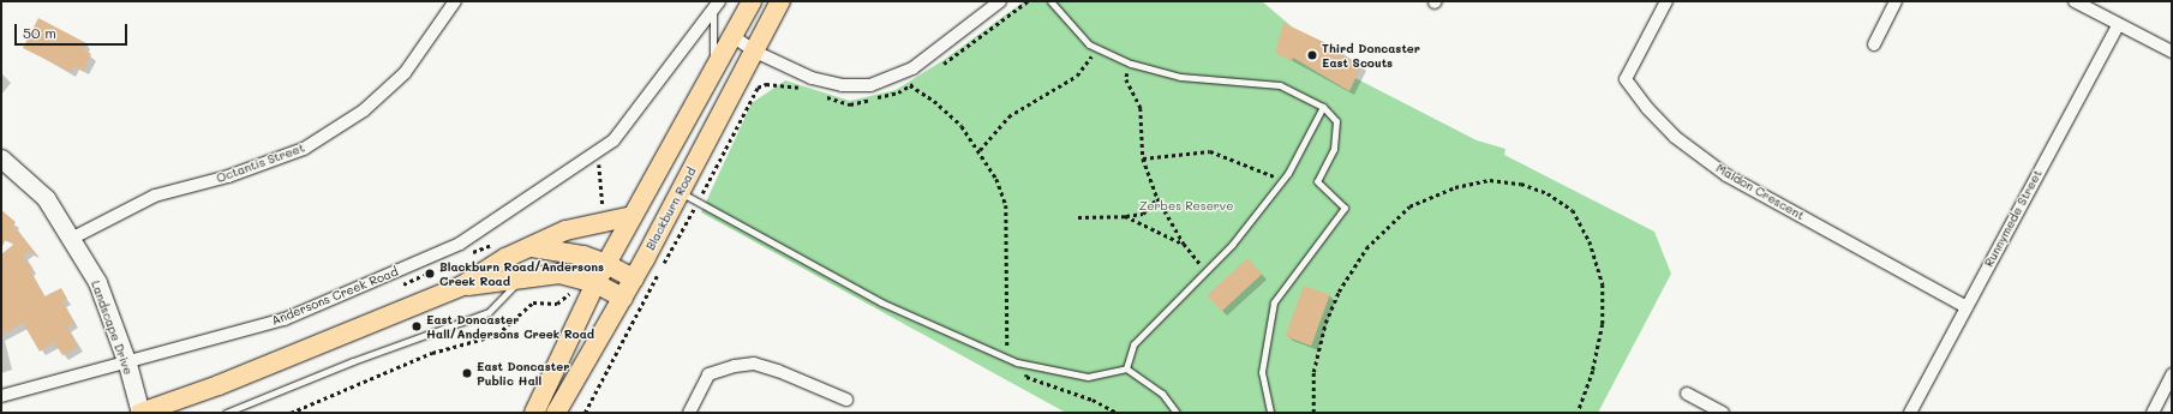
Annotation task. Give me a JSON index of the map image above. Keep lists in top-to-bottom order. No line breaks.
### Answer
{"streets":{"main road":["Blackburn Road"],"street":["Octantis Street","Maldon Crescent","Runnymede Street","Andersons Creek Road","Landscape Drive"]},"crossings":[["Octantis Street","Landscape Drive"],["Maldon Crescent","Runnymede Street"],["Andersons Creek Road","Landscape Drive"]],"parks":["Zerbes Reserve"],"places":["Third Doncaster East Scouts","Blackburn Road/Andersons Creek Road","East Doncaster Hall/Andersons Creek Road","East Doncaster Public Hall"],"scale_bar":"50 m"}
